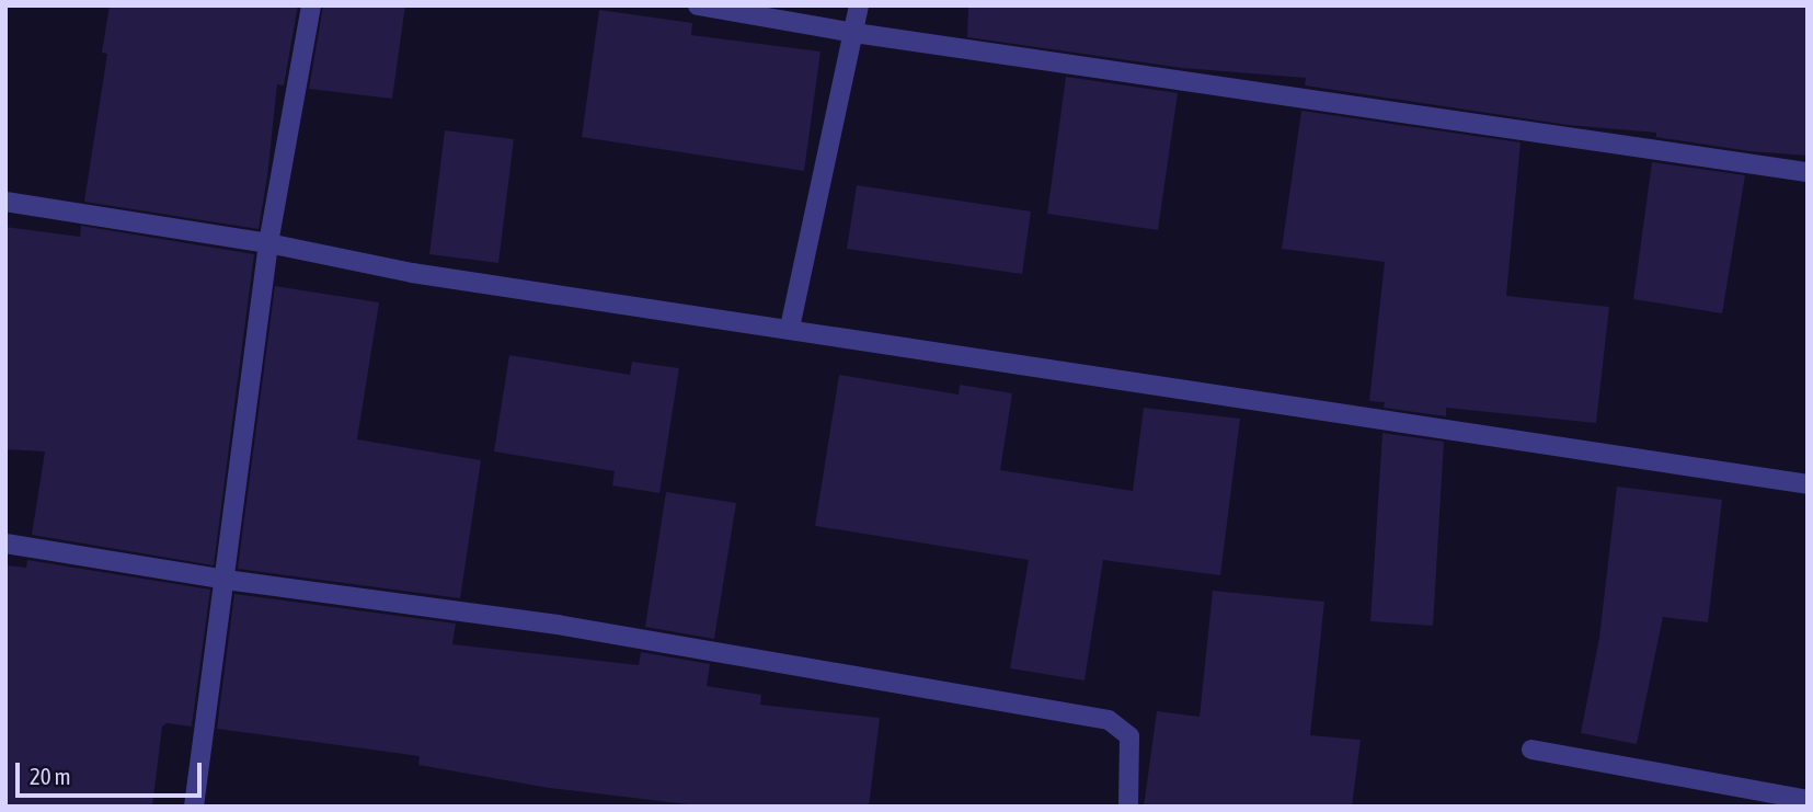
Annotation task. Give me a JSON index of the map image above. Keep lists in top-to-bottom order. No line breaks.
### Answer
{"scale_bar":"20 m"}
